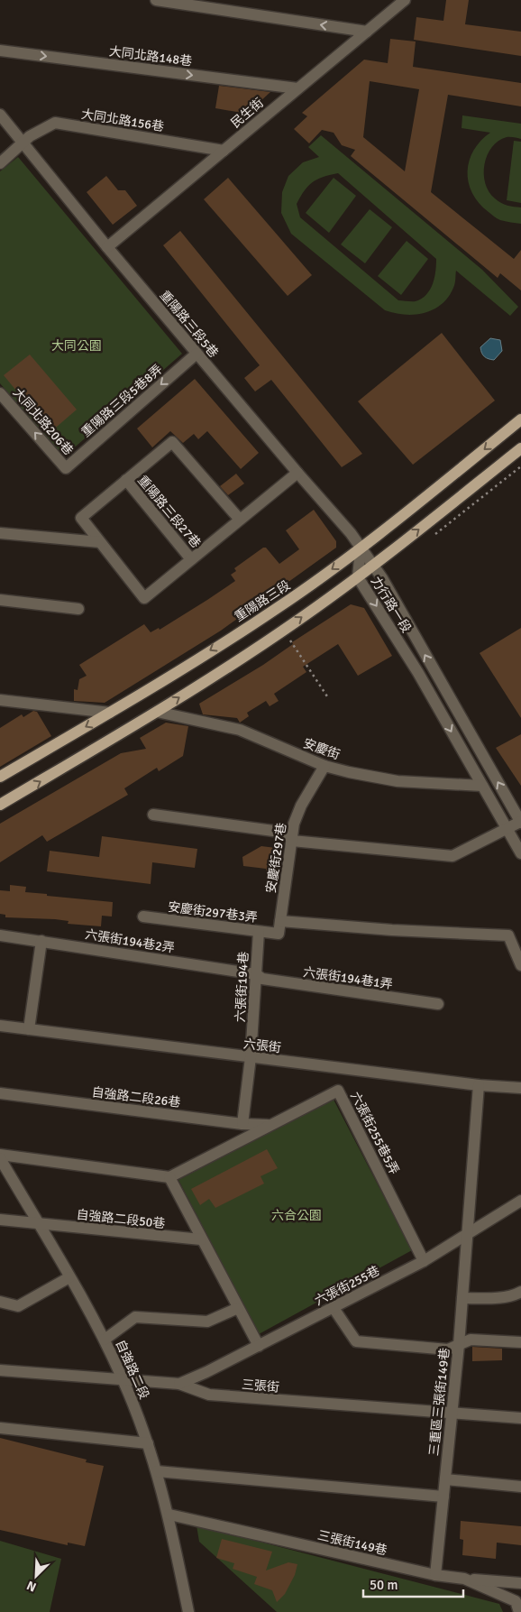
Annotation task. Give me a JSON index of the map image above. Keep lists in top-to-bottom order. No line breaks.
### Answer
{"streets":{"main road":["重陽路三段"],"street":["大同北路148巷","民生街","大同北路156巷","重陽路三段5巷","重陽路三段5巷8弄","大同北路206巷","重陽路三段27巷","力行路一段","安慶街","安慶街297巷","安慶街297巷3弄","六張街194巷2弄","六張街194巷1弄","六張街194巷","六張街","自強路二段26巷","六張街255巷5弄","自強路二段50巷","六張街255巷","自強路二段","三張街","三重區三張街149巷","三張街149巷"]},"crossings":[["大同北路148巷","民生街"],["民生街","大同北路156巷"],["民生街","重陽路三段5巷"],["大同北路156巷","重陽路三段5巷"],["重陽路三段5巷","重陽路三段5巷8弄"],["重陽路三段5巷","重陽路三段"],["重陽路三段5巷","力行路一段"],["重陽路三段5巷8弄","大同北路206巷"],["重陽路三段","力行路一段"],["力行路一段","安慶街"],["安慶街","安慶街297巷"],["安慶街297巷","安慶街297巷3弄"],["安慶街297巷3弄","六張街194巷"],["六張街194巷2弄","六張街194巷1弄"],["六張街194巷2弄","六張街194巷"],["六張街194巷1弄","六張街194巷"],["六張街194巷","六張街"],["六張街194巷","自強路二段26巷"],["六張街","三重區三張街149巷"],["自強路二段26巷","六張街255巷5弄"],["六張街255巷5弄","六張街255巷"],["自強路二段50巷","自強路二段"],["六張街255巷","三張街"],["六張街255巷","三重區三張街149巷"],["自強路二段","三張街"],["自強路二段","三張街149巷"],["三張街","三重區三張街149巷"],["三重區三張街149巷","三張街149巷"]],"one_way":["重陽路三段5巷8弄","大同北路206巷"],"parks":["大同公園","六合公園"],"scale_bar":"50 m","north":"bottom left"}
